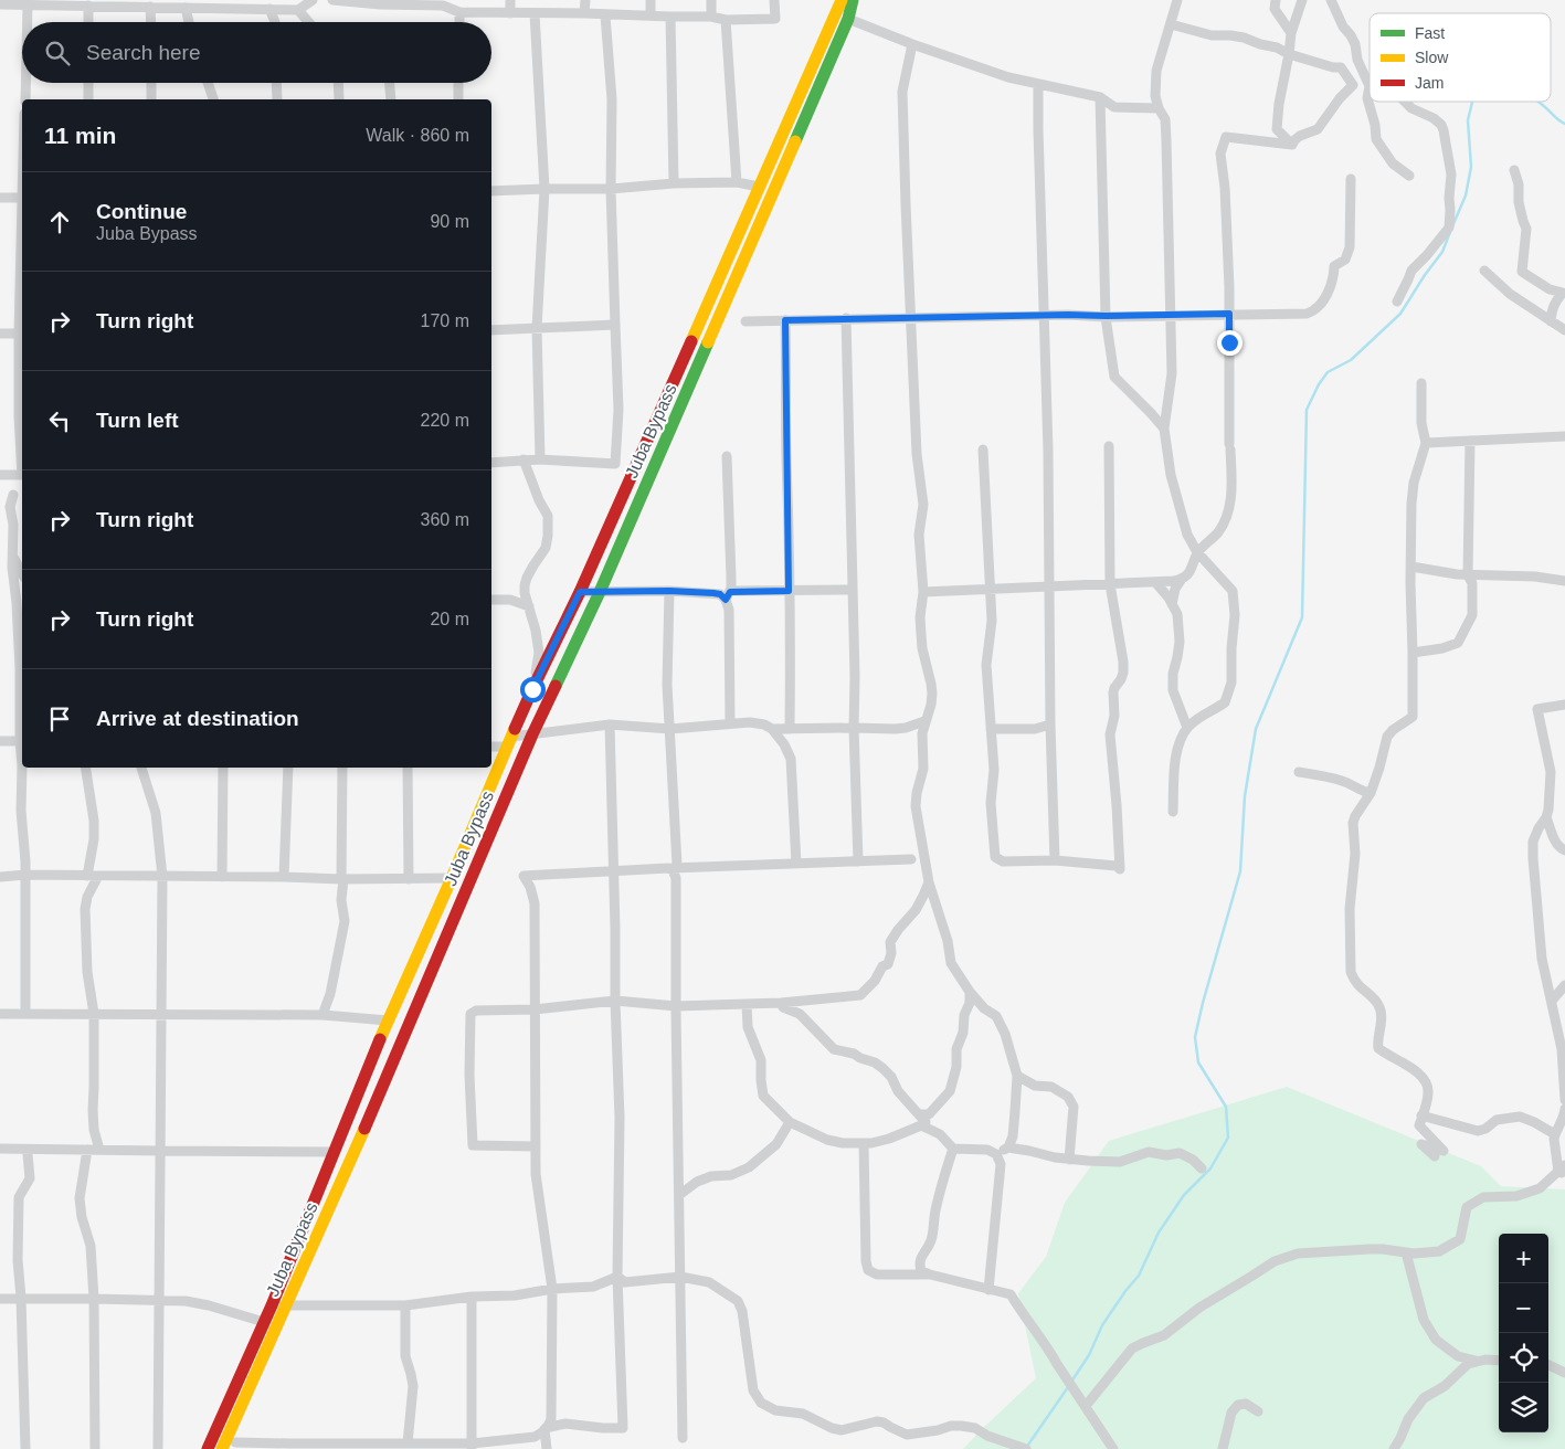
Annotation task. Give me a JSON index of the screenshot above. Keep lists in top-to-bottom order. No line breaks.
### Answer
{"streets":{"main road":["Juba Bypass"]},"legend":["Fast","Slow","Jam"],"page":{"search":"Search here","heading":["11 min","Walk · 860 m"],"list":[["Continue","Juba Bypass","90 m"],["Turn right","170 m"],["Turn left","220 m"],["Turn right","360 m"],["Turn right","20 m"],"Arrive at destination"],"map_buttons":["+","−"]}}
